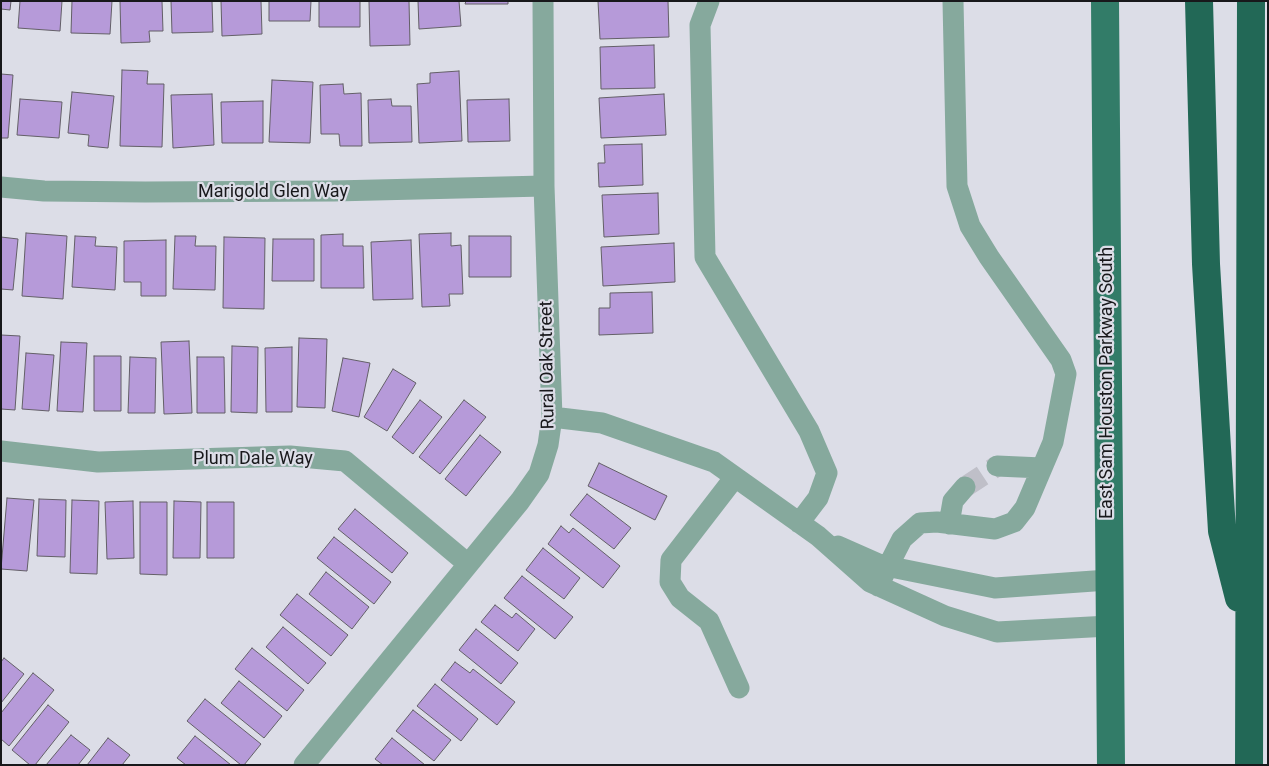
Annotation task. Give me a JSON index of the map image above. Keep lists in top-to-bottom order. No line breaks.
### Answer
{"streets":{"main road":["East Sam Houston Parkway South"],"street":["Marigold Glen Way","Rural Oak Street","Plum Dale Way"]},"crossings":[["Marigold Glen Way","Rural Oak Street"],["Rural Oak Street","Plum Dale Way"]]}
